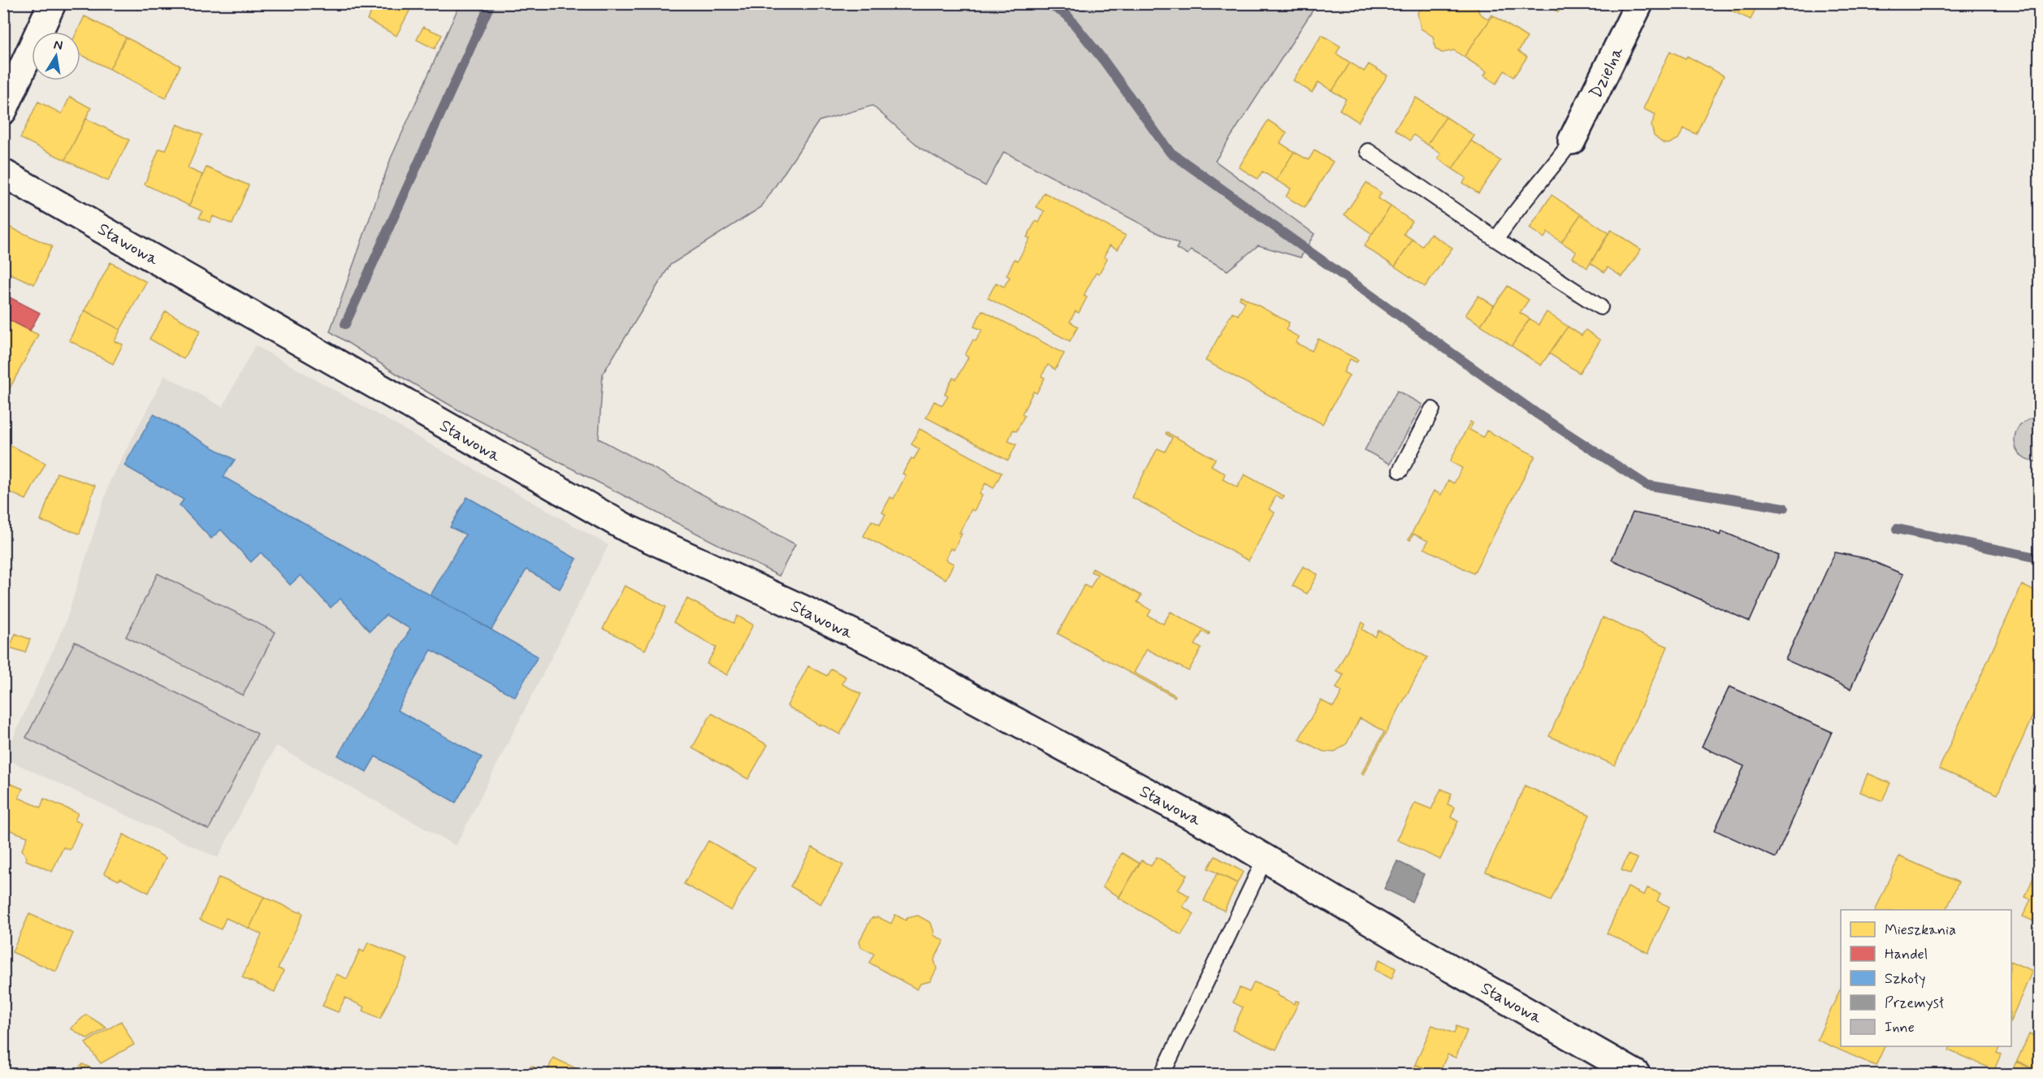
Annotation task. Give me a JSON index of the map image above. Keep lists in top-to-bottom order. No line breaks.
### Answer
{"streets":{"street":["Dzielna","Stawowa"]},"legend":["Mieszkania","Handel","Szkoły","Przemysł","Inne"],"north":"top"}
